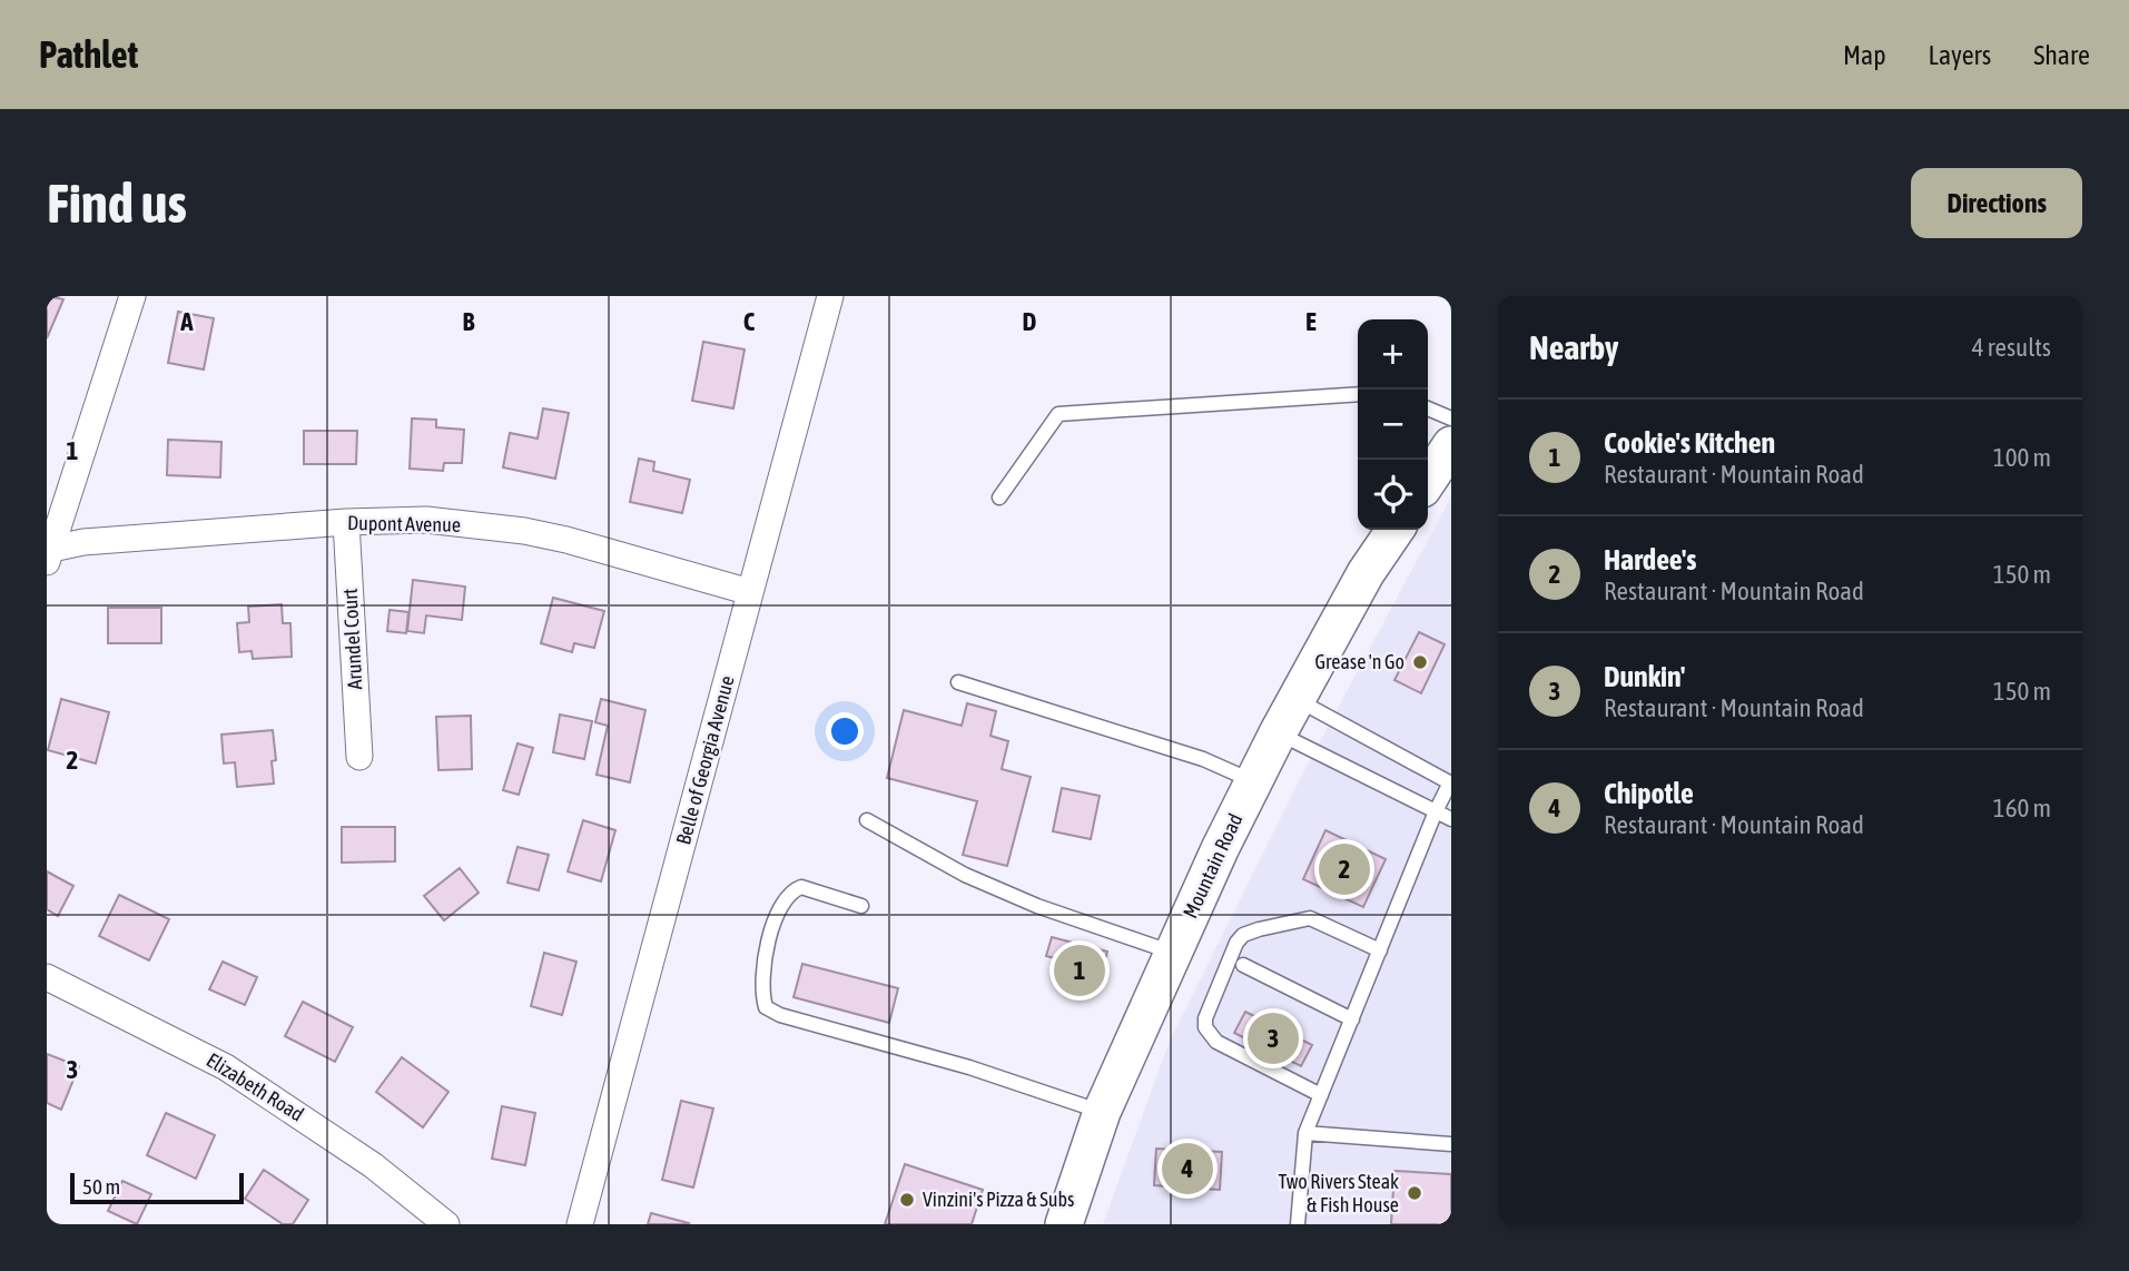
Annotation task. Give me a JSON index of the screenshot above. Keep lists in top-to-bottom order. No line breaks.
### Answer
{"streets":{"main road":["Mountain Road"],"street":["Dupont Avenue","Arundel Court","Belle of Georgia Avenue","Elizabeth Road"]},"crossings":[["Dupont Avenue","Arundel Court"],["Dupont Avenue","Belle of Georgia Avenue"]],"places":["Grease 'n Go","Two Rivers Steak & Fish House","Vinzini's Pizza & Subs"],"scale_bar":"50 m","page":{"header":"Pathlet","nav":["Map","Layers","Share"],"buttons":"Directions","title":"Find us","heading":["Nearby","4 results"],"map_buttons":["+","−"],"list":[{"mark":"1","name":"Cookie's Kitchen","note":"Restaurant · Mountain Road","value":"100 m"},{"mark":"2","name":"Hardee's","note":"Restaurant · Mountain Road","value":"150 m"},{"mark":"3","name":"Dunkin'","note":"Restaurant · Mountain Road","value":"150 m"},{"mark":"4","name":"Chipotle","note":"Restaurant · Mountain Road","value":"160 m"}],"pins":["2","1","3","4"],"scale":"50 m"},"grid":{"columns":["A","B","C","D","E"],"rows":["1","2","3"]}}
